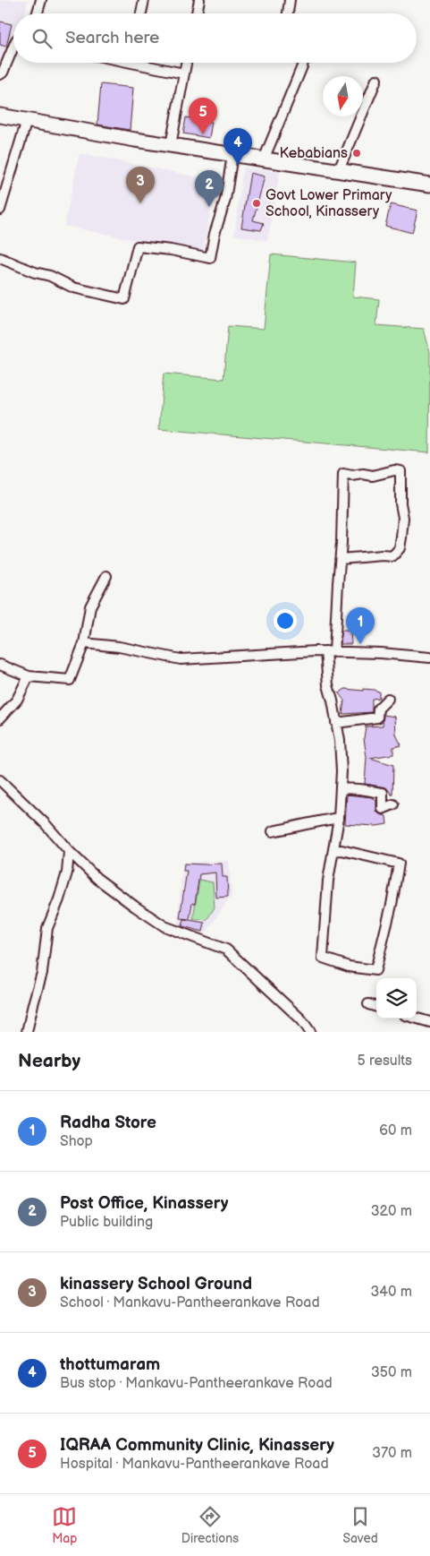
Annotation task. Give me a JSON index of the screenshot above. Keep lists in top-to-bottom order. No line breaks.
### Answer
{"places":["Kebabians","Govt Lower Primary School, Kinassery"],"north":"bottom","page":{"search":"Search here","pins":["5","4","3","2","1"],"heading":["Nearby","5 results"],"list":[{"mark":"1","name":"Radha Store","note":"Shop","value":"60 m"},{"mark":"2","name":"Post Office, Kinassery","note":"Public building","value":"320 m"},{"mark":"3","name":"kinassery School Ground","note":"School · Mankavu-Pantheerankave Road","value":"340 m"},{"mark":"4","name":"thottumaram","note":"Bus stop · Mankavu-Pantheerankave Road","value":"350 m"},{"mark":"5","name":"IQRAA Community Clinic, Kinassery","note":"Hospital · Mankavu-Pantheerankave Road","value":"370 m"}],"nav":["Map","Directions","Saved"]}}
